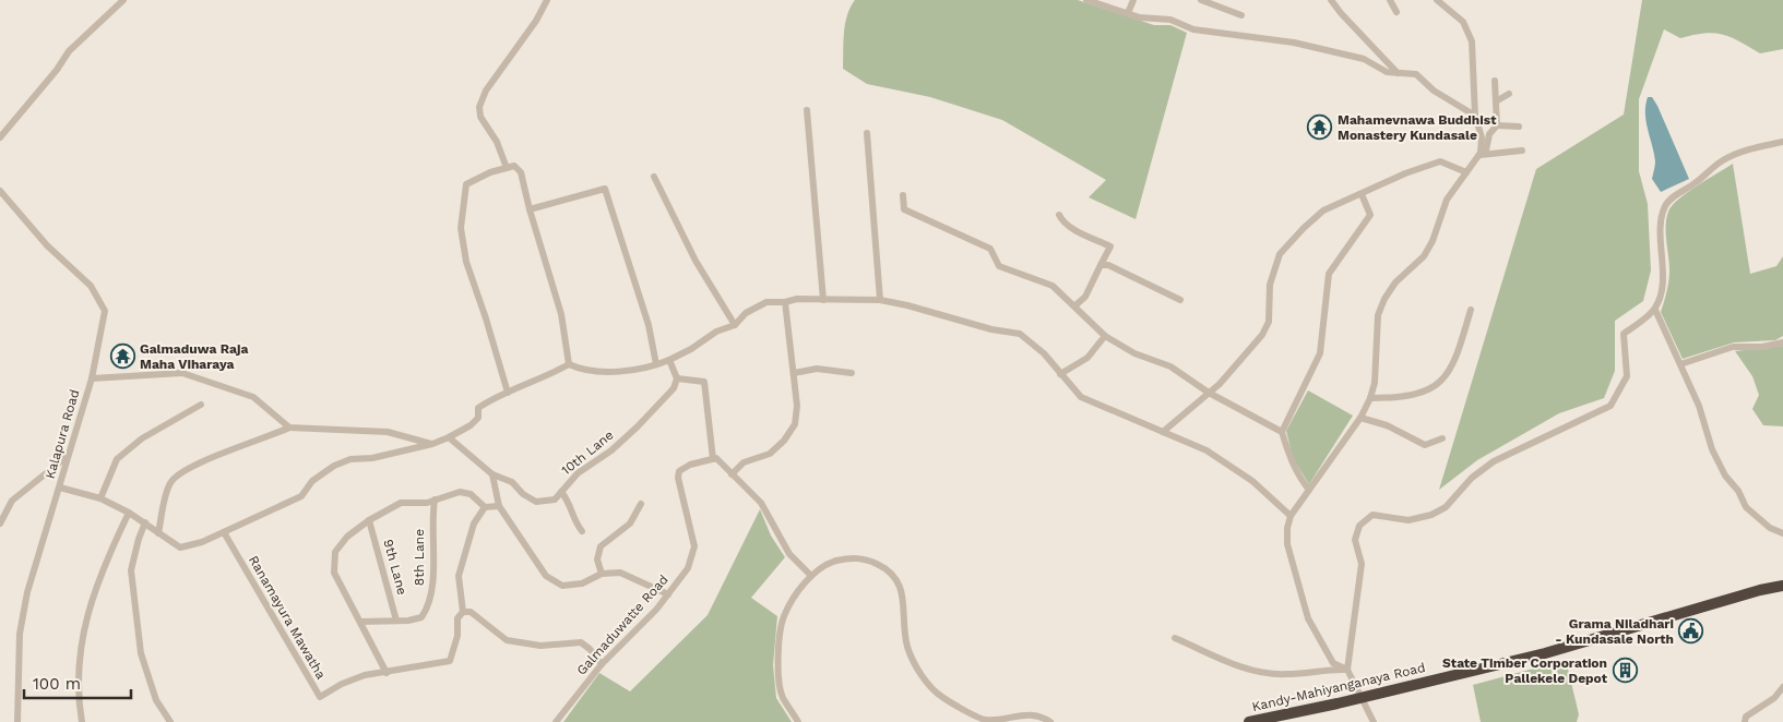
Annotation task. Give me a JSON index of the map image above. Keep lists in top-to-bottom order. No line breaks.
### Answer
{"streets":{"highway":["Kandy-Mahiyanganaya Road"],"street":["Kalapura Road","10th Lane","8th Lane","9th Lane","Ranamayura Mawatha","Galmaduwatte Road"]},"crossings":[["8th Lane","9th Lane"]],"places":{"temple":["Mahamevnawa Buddhist Monastery Kundasale","Galmaduwa Raja Maha Viharaya"],"public building":["Grama Niladhari - Kundasale North"],"building":["State Timber Corporation Pallekele Depot"]},"scale_bar":"100 m"}
